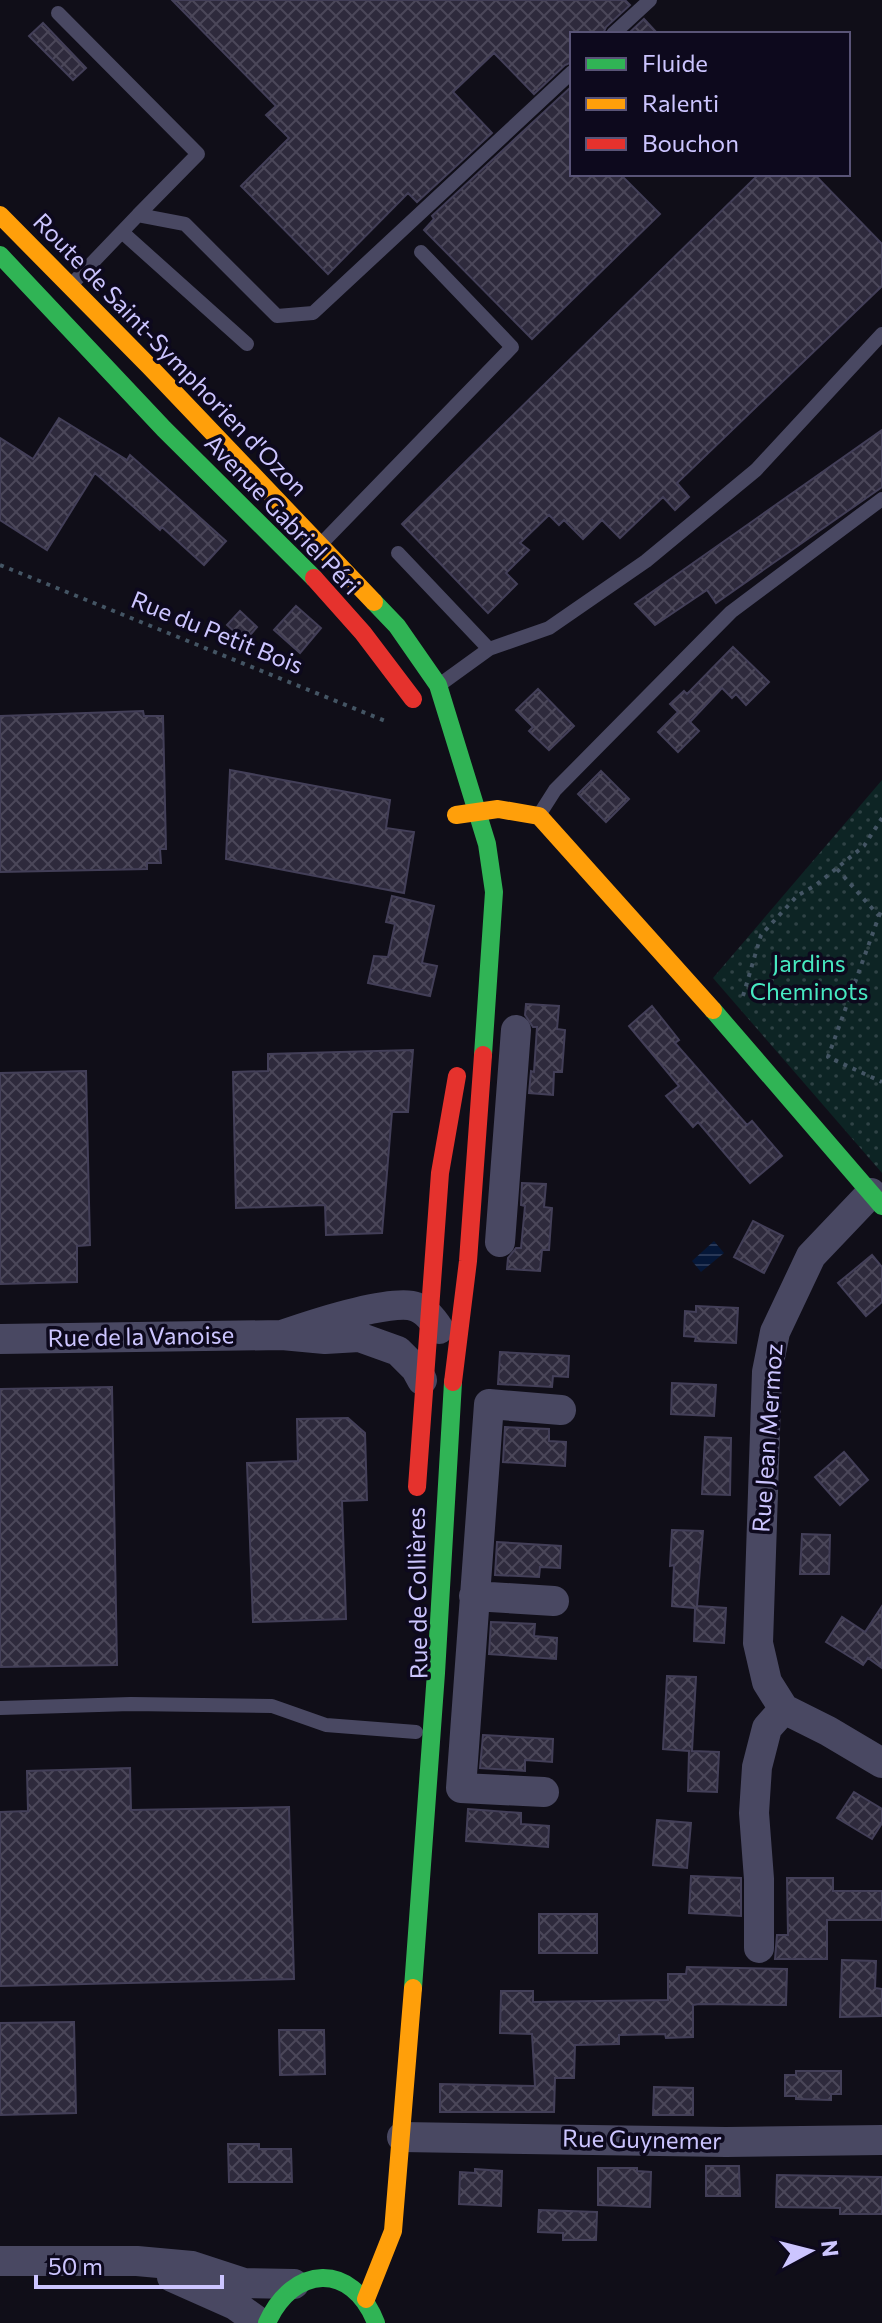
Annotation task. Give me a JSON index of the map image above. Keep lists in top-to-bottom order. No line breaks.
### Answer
{"streets":{"main road":["Route de Saint-Symphorien d'Ozon","Avenue Gabriel Péri","Rue de Collières"],"street":["Rue de la Vanoise","Rue Jean Mermoz","Rue Guynemer"],"path":["Rue du Petit Bois"]},"crossings":[["Route de Saint-Symphorien d'Ozon","Rue de Collières"],["Avenue Gabriel Péri","Rue du Petit Bois"],["Rue de la Vanoise","Rue de Collières"],["Rue de Collières","Rue Guynemer"]],"parks":["Jardins Cheminots"],"legend":["Fluide","Ralenti","Bouchon"],"scale_bar":"50 m","north":"right"}
